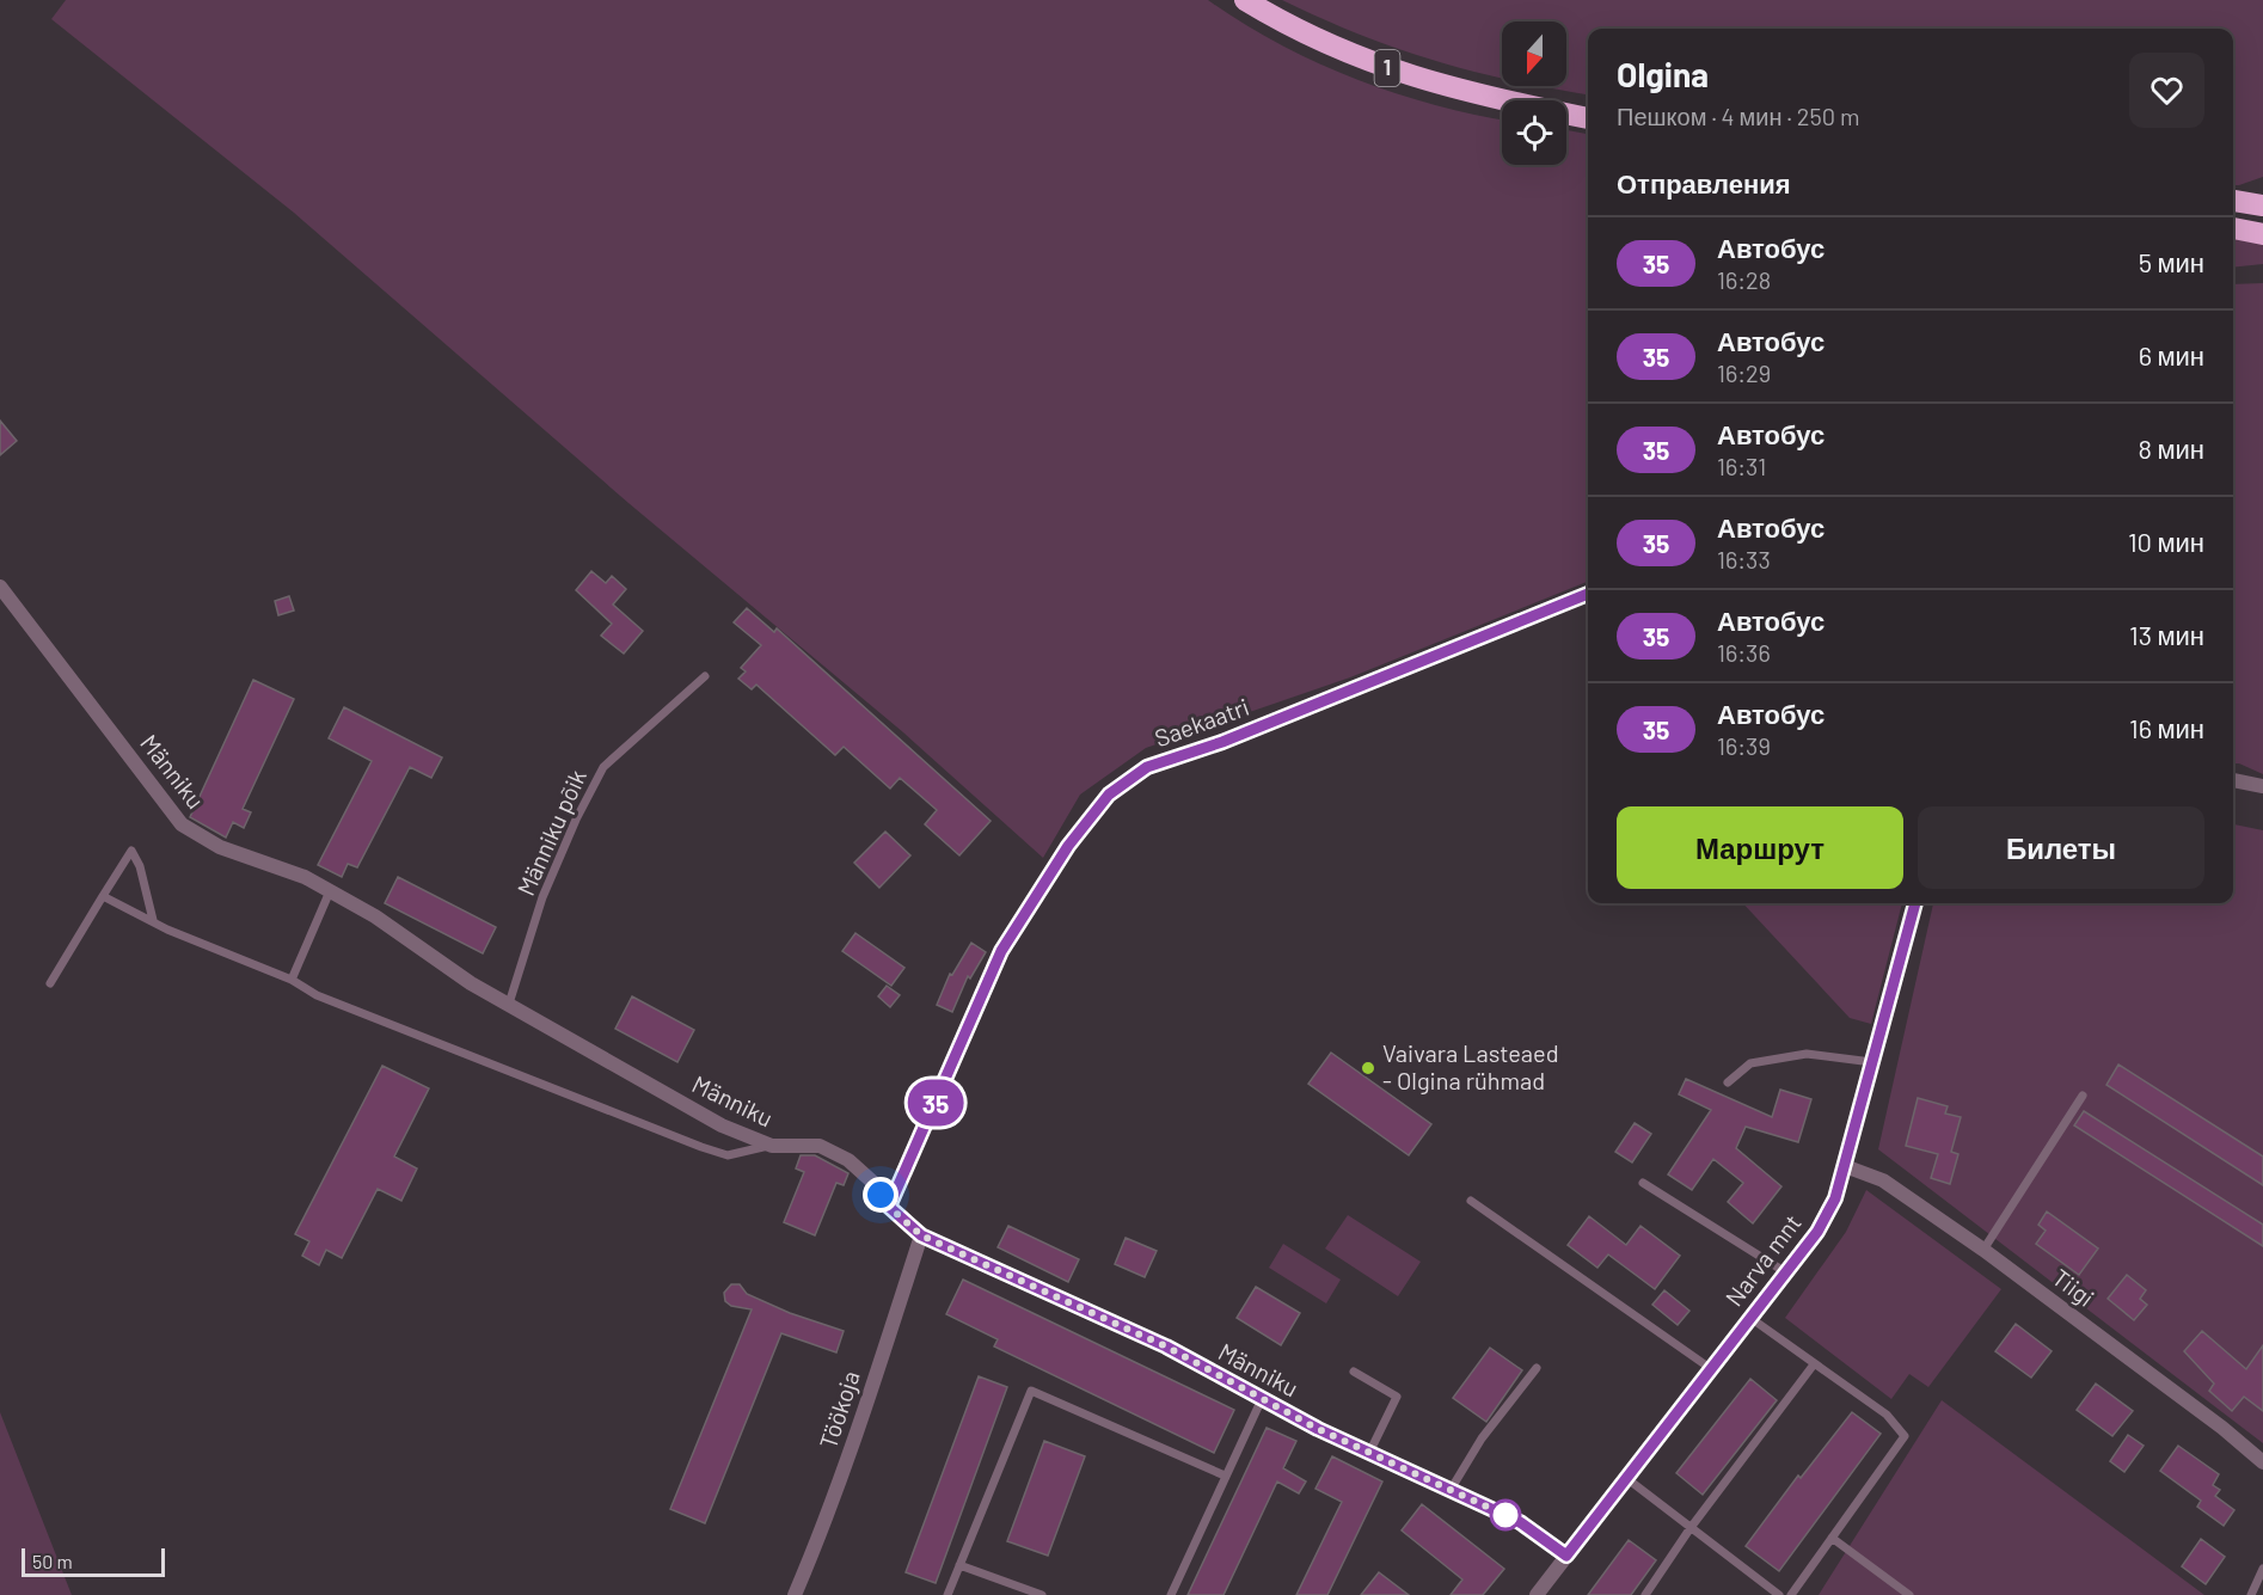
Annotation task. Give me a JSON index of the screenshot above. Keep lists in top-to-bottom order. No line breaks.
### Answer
{"streets":{"highway":["1"],"street":["Saekaatri","Männiku","Narva mnt","Tiigi","Töökoja"],"lane":["Männiku põik"]},"crossings":[["Saekaatri","Männiku"],["Männiku","Männiku põik"],["Männiku","Narva mnt"],["Männiku","Töökoja"],["Narva mnt","Tiigi"]],"places":["Vaivara Lasteaed - Olgina rühmad"],"lines":["bus line 35"],"scale_bar":"50 m","north":"bottom","page":{"on_map":"35","heading":[["Olgina","Пешком · 4 мин · 250 m"],"Отправления"],"list":[{"mark":"35","name":"Автобус","note":"16:28","value":"5 мин"},{"mark":"35","name":"Автобус","note":"16:29","value":"6 мин"},{"mark":"35","name":"Автобус","note":"16:31","value":"8 мин"},{"mark":"35","name":"Автобус","note":"16:33","value":"10 мин"},{"mark":"35","name":"Автобус","note":"16:36","value":"13 мин"},{"mark":"35","name":"Автобус","note":"16:39","value":"16 мин"}],"buttons":["Маршрут","Билеты"],"scale":"50 m"}}
